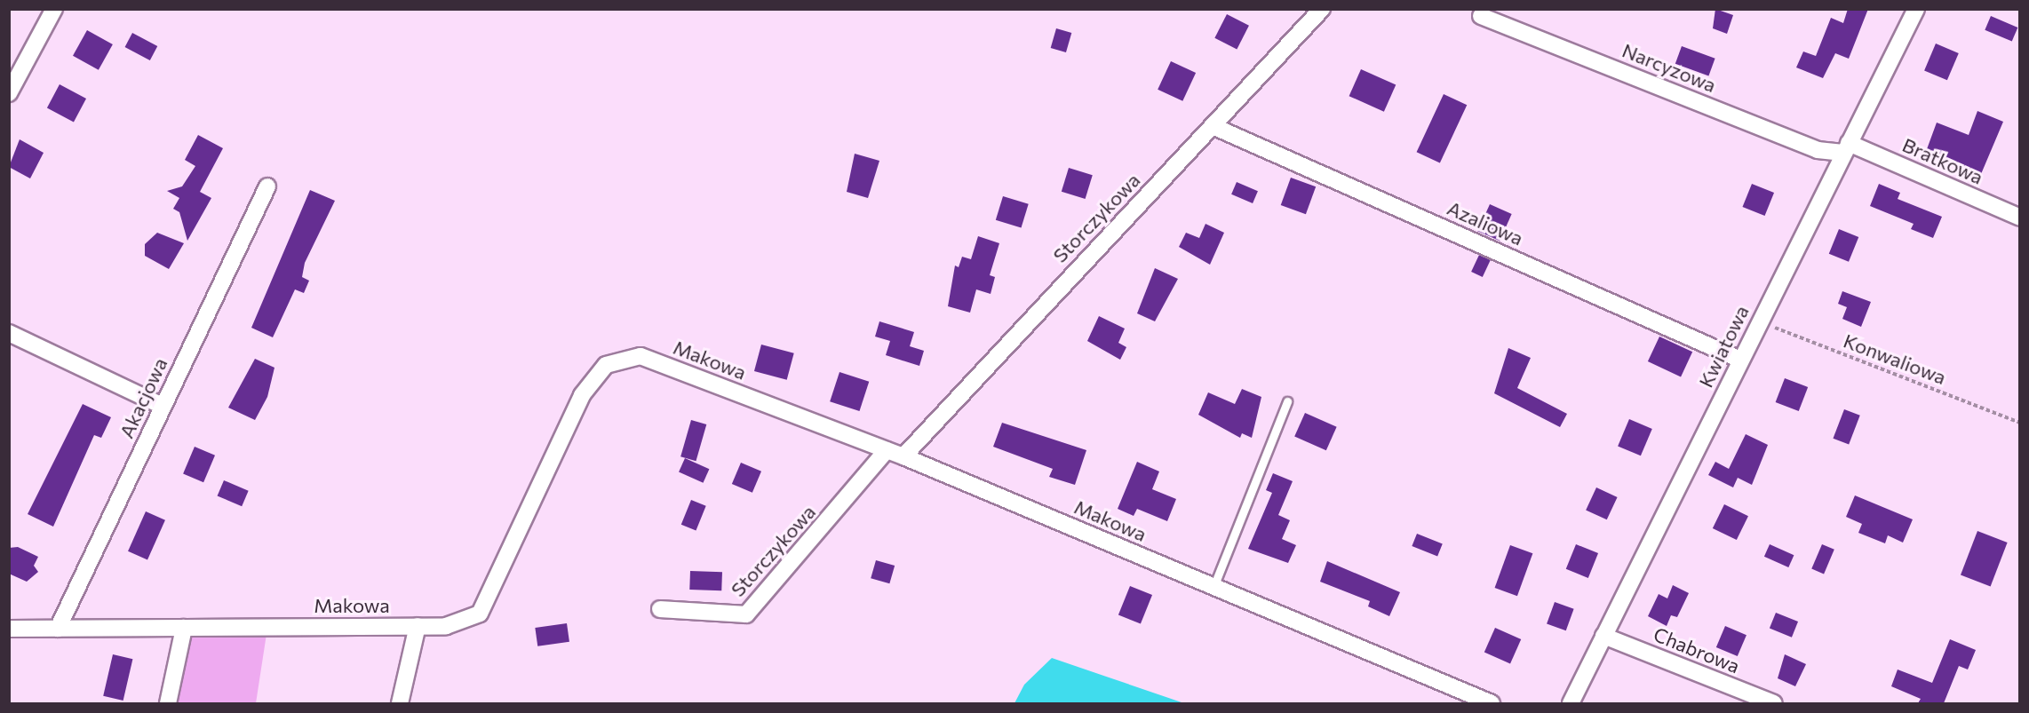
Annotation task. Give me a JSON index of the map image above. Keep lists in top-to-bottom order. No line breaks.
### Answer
{"streets":{"street":["Narcyzowa","Bratkowa","Storczykowa","Azaliowa","Kwiatowa","Makowa","Akacjowa","Chabrowa"],"path":["Konwaliowa"]},"crossings":[["Narcyzowa","Bratkowa"],["Narcyzowa","Kwiatowa"],["Bratkowa","Kwiatowa"],["Storczykowa","Azaliowa"],["Storczykowa","Makowa"],["Azaliowa","Kwiatowa"],["Kwiatowa","Konwaliowa"],["Kwiatowa","Chabrowa"],["Makowa","Akacjowa"]]}
